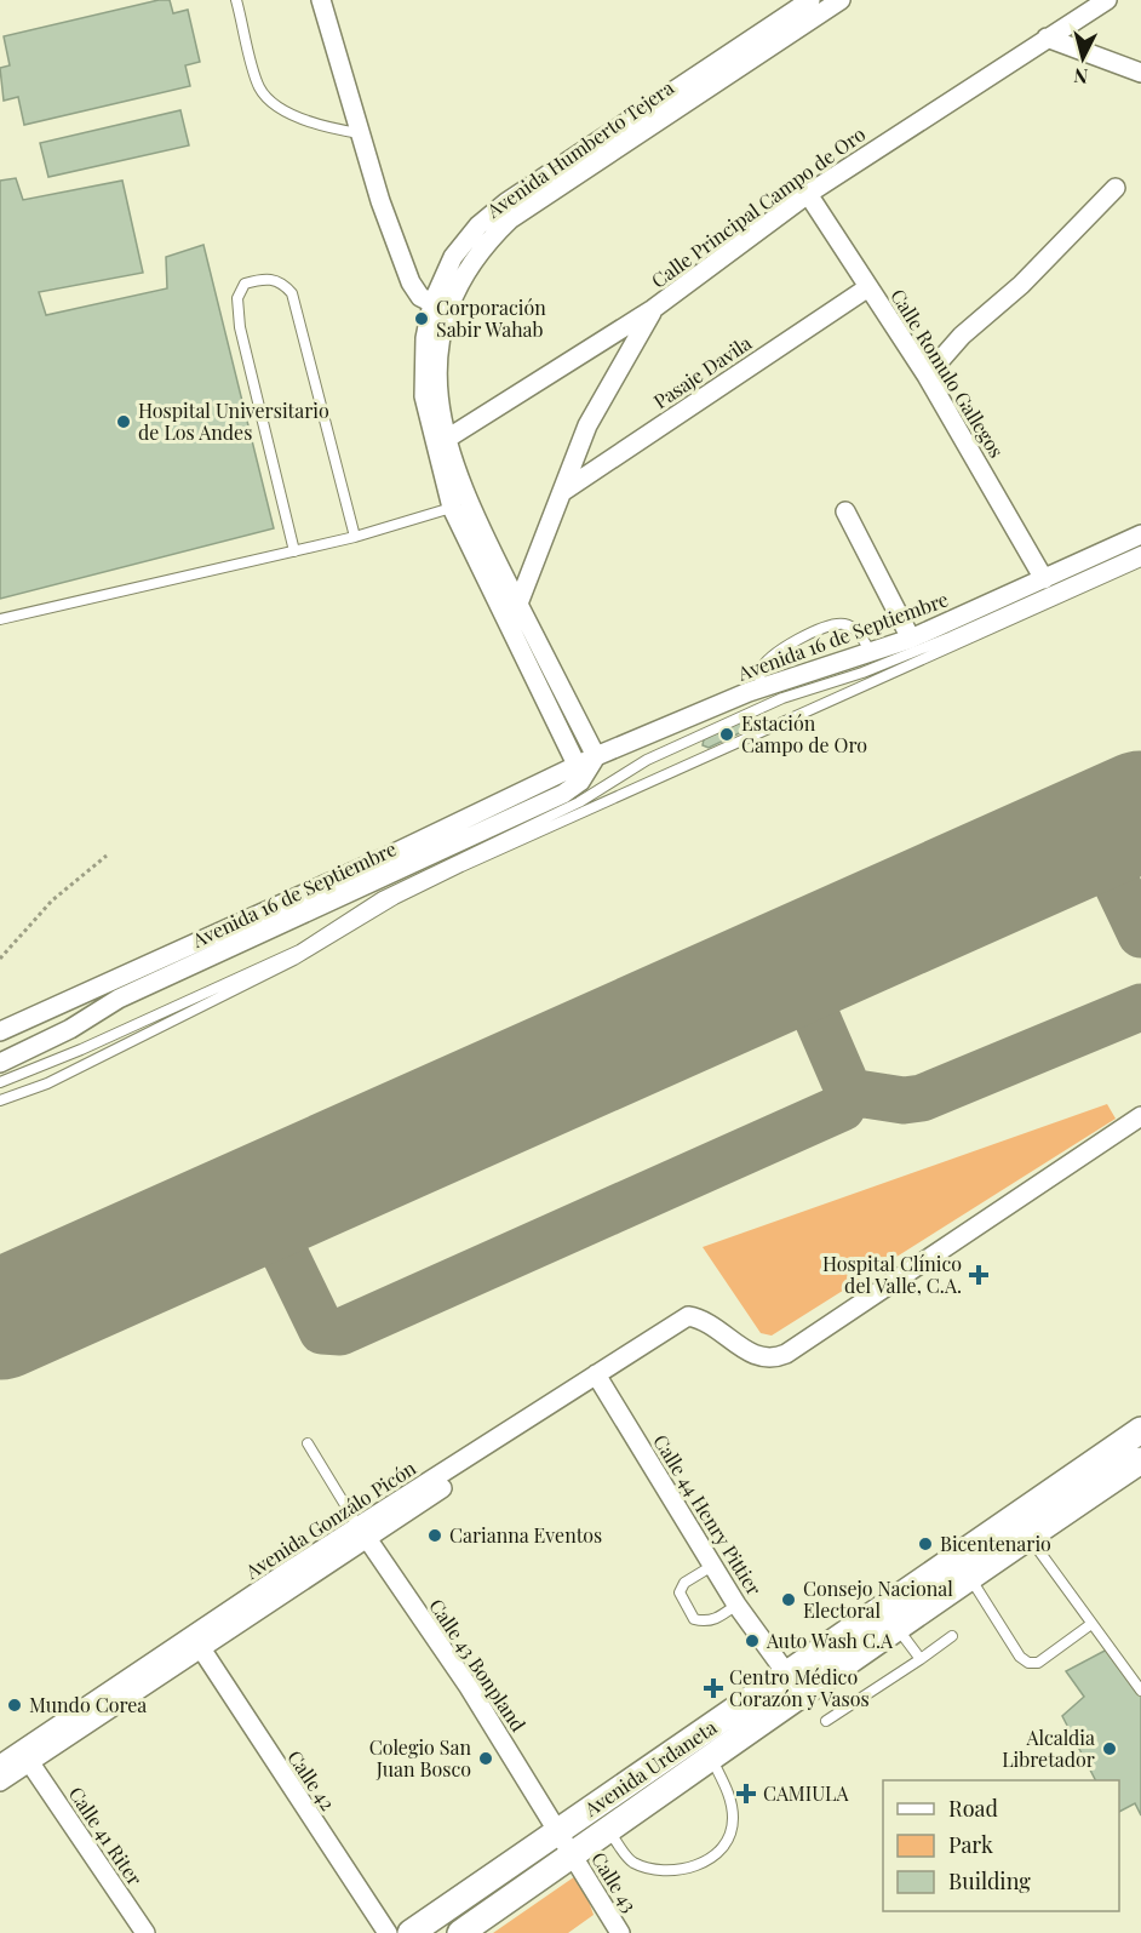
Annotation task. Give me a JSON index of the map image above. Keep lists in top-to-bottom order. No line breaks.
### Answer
{"streets":{"street":["Avenida Humberto Tejera","Calle Principal Campo de Oro","Pasaje Davila","Calle Romulo Gallegos","Avenida 16 de Septiembre","Calle 44 Henry Pittier","Avenida Gonzálo Picón","Calle 43 Bonpland","Avenida Urdaneta","Calle 42","Calle 41 Riter","Calle 43"]},"crossings":[["Avenida Humberto Tejera","Calle Principal Campo de Oro"],["Avenida Humberto Tejera","Avenida 16 de Septiembre"],["Calle Principal Campo de Oro","Calle Romulo Gallegos"],["Pasaje Davila","Calle Romulo Gallegos"],["Calle Romulo Gallegos","Avenida 16 de Septiembre"],["Calle 44 Henry Pittier","Avenida Gonzálo Picón"],["Calle 44 Henry Pittier","Avenida Urdaneta"],["Avenida Gonzálo Picón","Calle 43 Bonpland"],["Avenida Gonzálo Picón","Calle 42"],["Avenida Gonzálo Picón","Calle 41 Riter"],["Calle 43 Bonpland","Avenida Urdaneta"],["Calle 43 Bonpland","Calle 43"],["Avenida Urdaneta","Calle 43"]],"places":{"other":["Corporación Sabir Wahab","Hospital Universitario de Los Andes","Estación Campo de Oro","Carianna Eventos","Bicentenario","Consejo Nacional Electoral","Auto Wash C.A","Mundo Corea","Alcaldia Libretador","Colegio San Juan Bosco"],"health":["Hospital Clínico del Valle, C.A.","Centro Médico Corazón y Vasos","CAMIULA"]},"legend":["Road","Park","Building"],"north":"bottom"}
